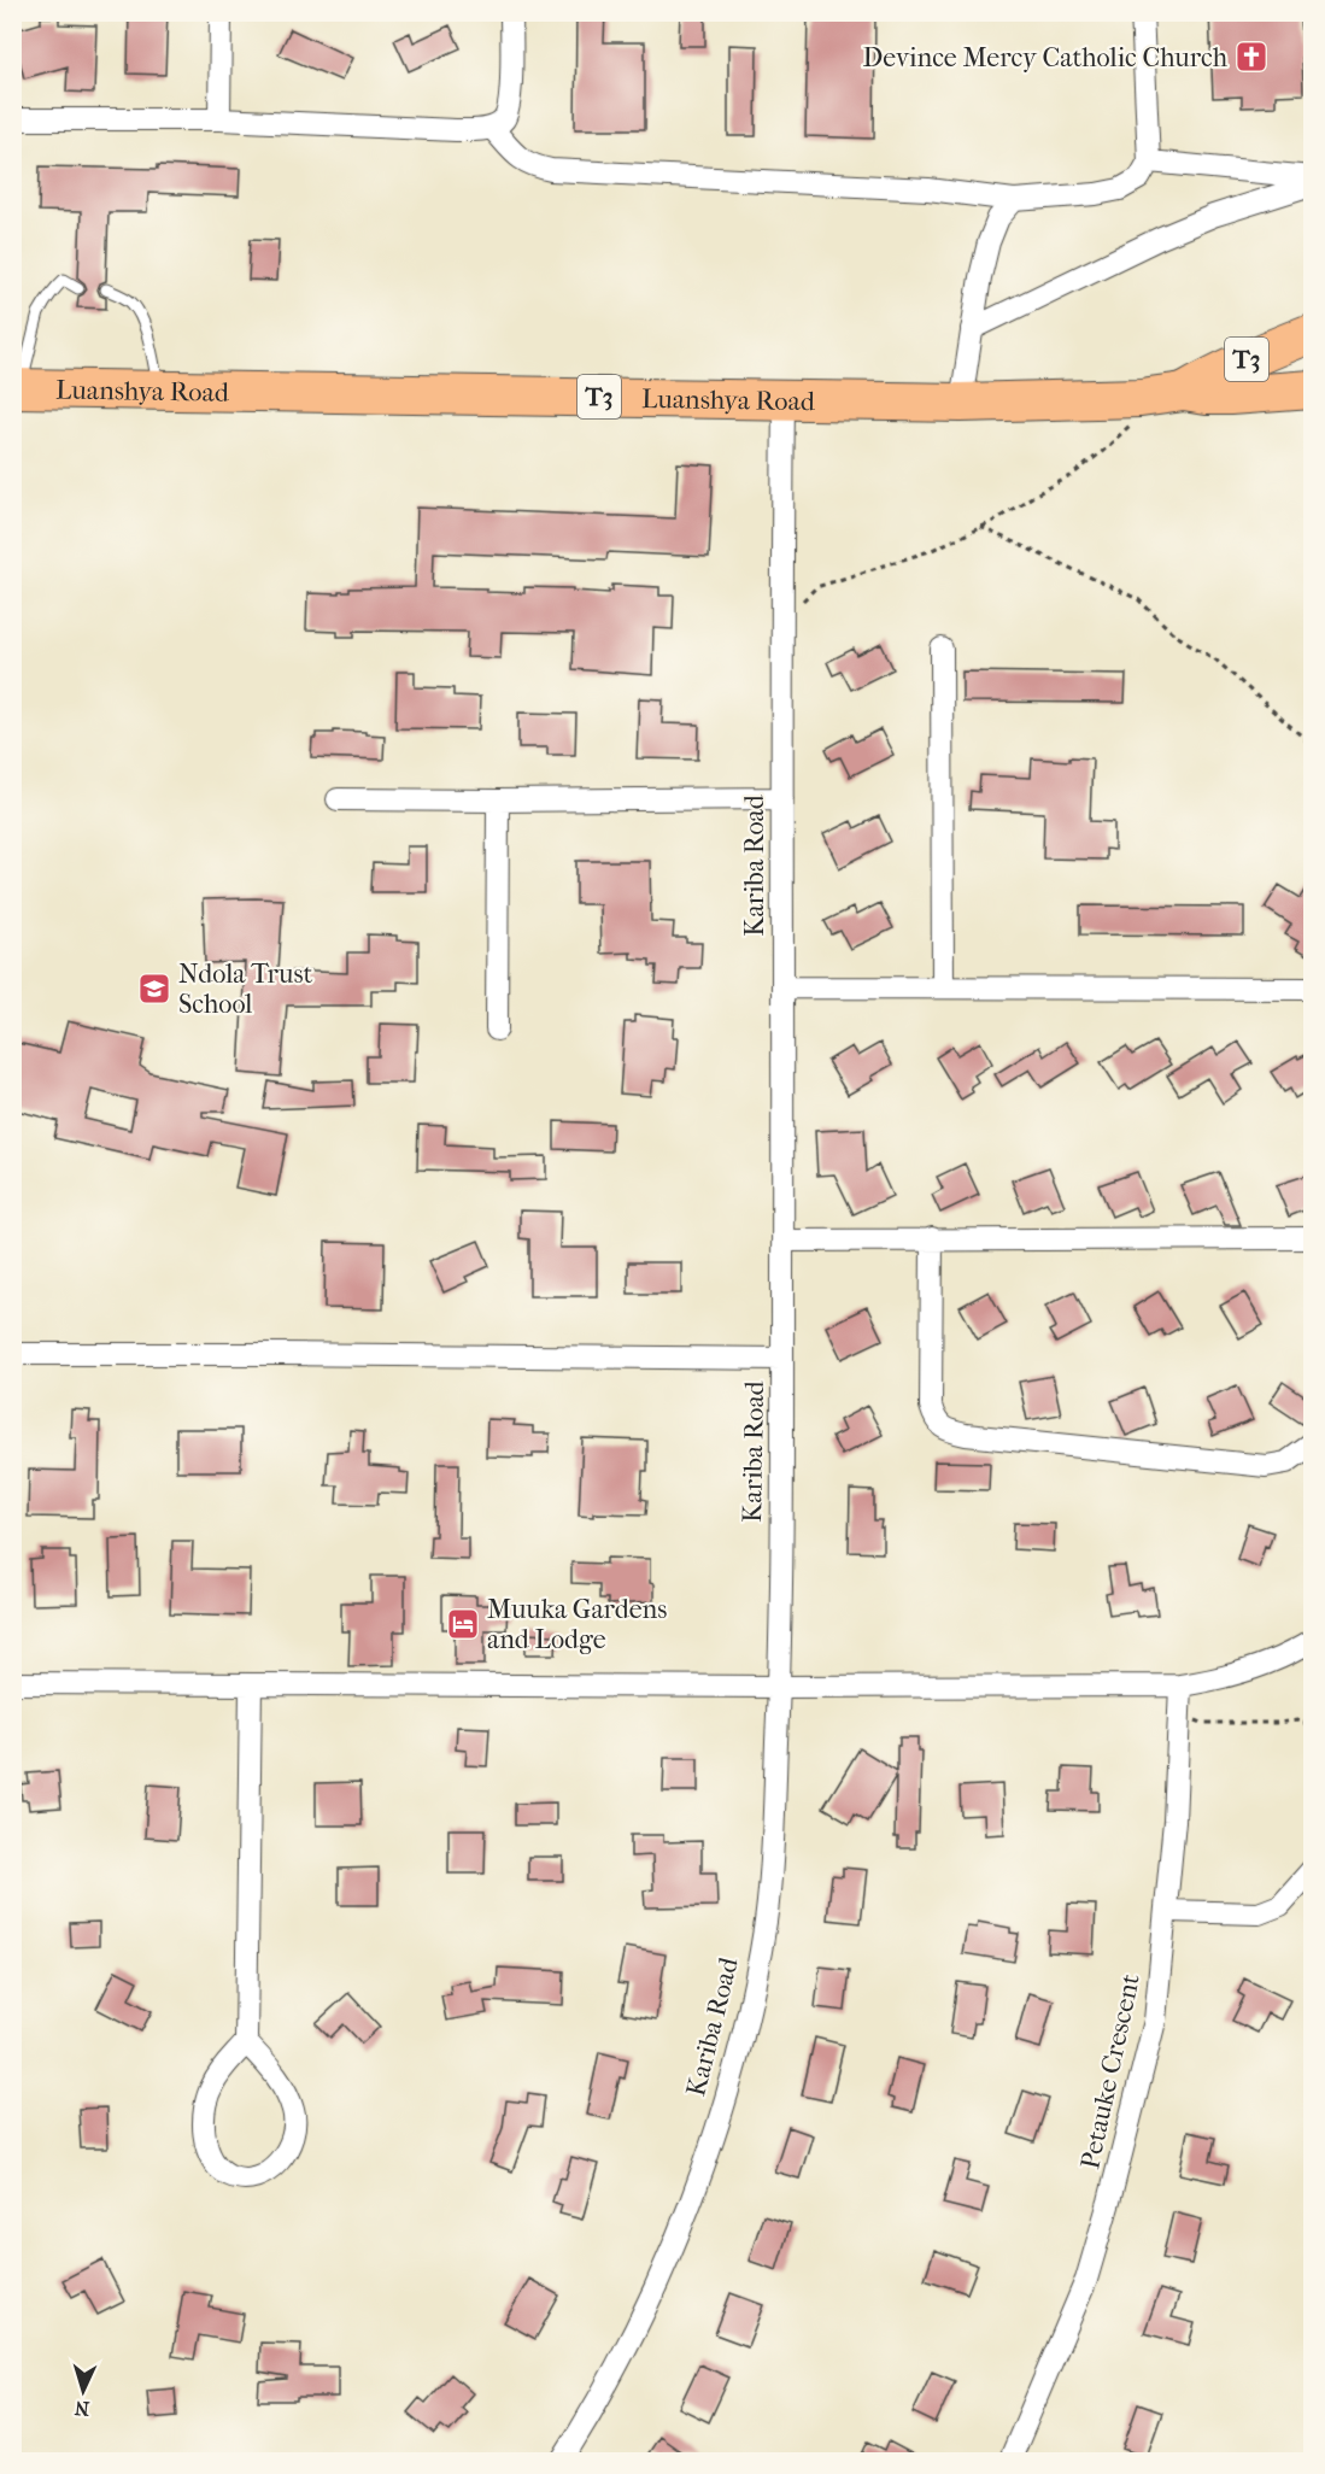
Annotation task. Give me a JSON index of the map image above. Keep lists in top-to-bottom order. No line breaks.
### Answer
{"streets":{"highway":["T3","Luanshya Road"],"street":["Kariba Road","Petauke Crescent"]},"crossings":[["Luanshya Road","Kariba Road"]],"places":{"church":["Devince Mercy Catholic Church"],"school or university":["Ndola Trust School"],"hotel":["Muuka Gardens and Lodge"]},"north":"bottom"}
